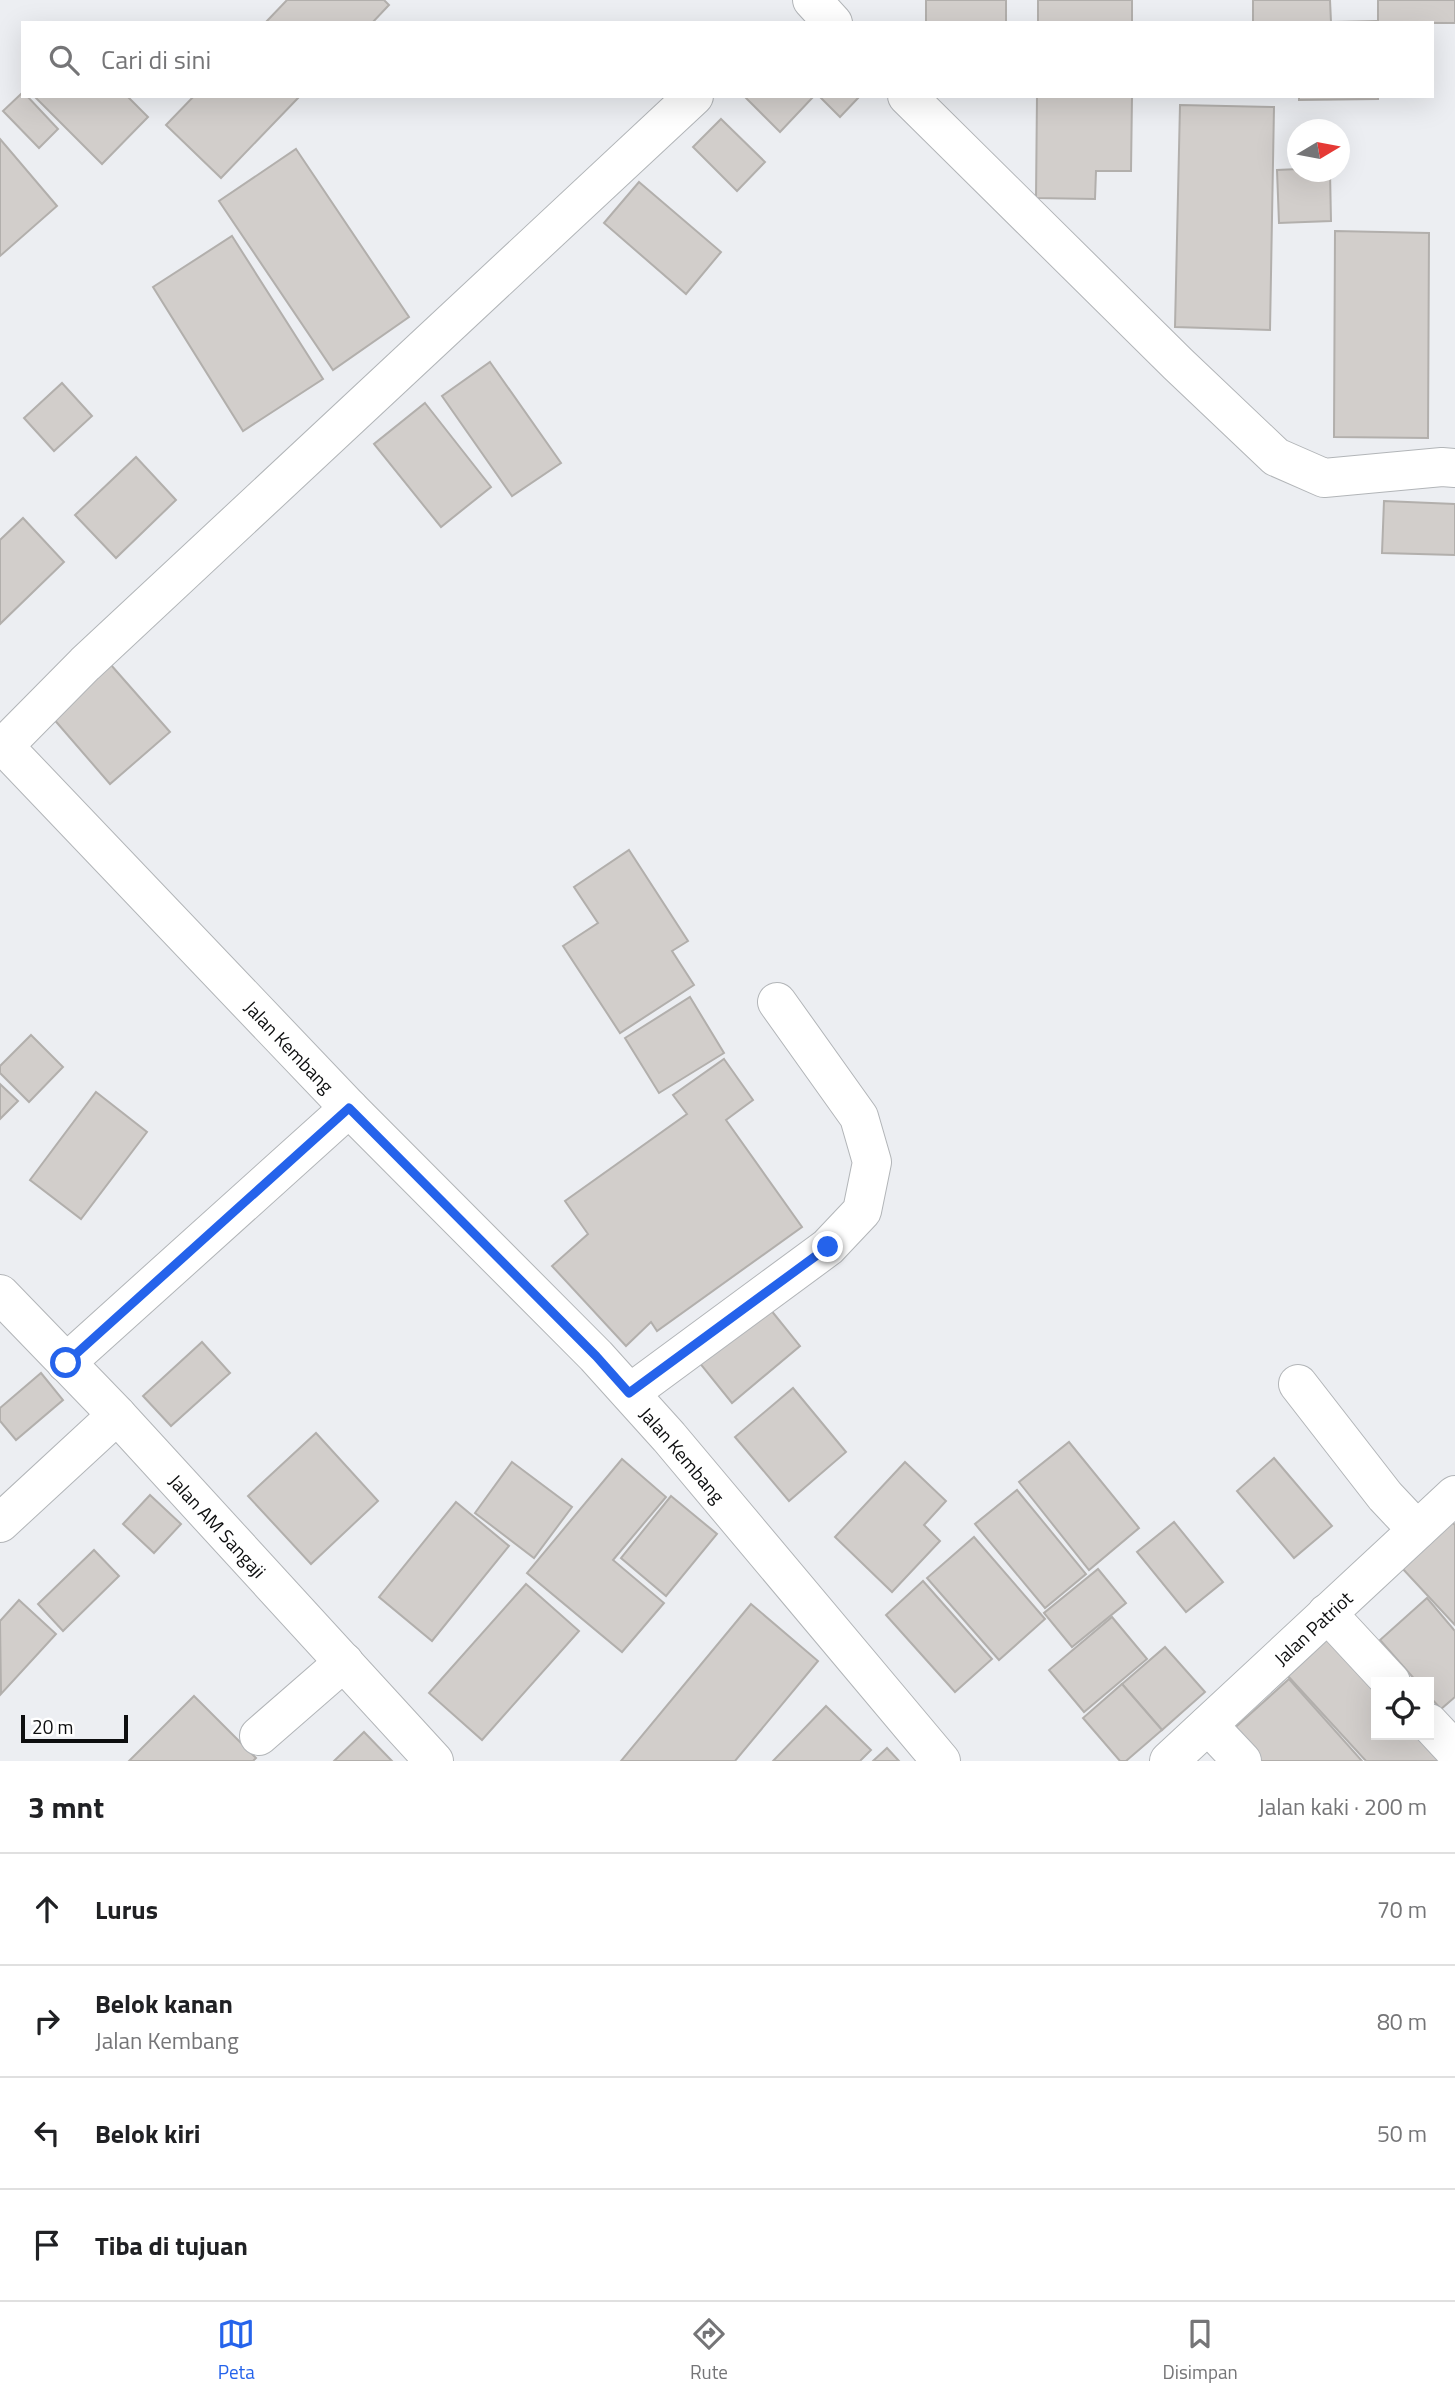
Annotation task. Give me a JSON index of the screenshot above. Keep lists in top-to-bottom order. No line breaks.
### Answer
{"streets":{"main road":["Jalan Kembang","Jalan AM Sangaji","Jalan Patriot"]},"scale_bar":"20 m","north":"right","page":{"search":"Cari di sini","scale":"20 m","heading":["3 mnt","Jalan kaki · 200 m"],"list":[["Lurus","70 m"],["Belok kanan","Jalan Kembang","80 m"],["Belok kiri","50 m"],"Tiba di tujuan"],"nav":["Peta","Rute","Disimpan"]}}
